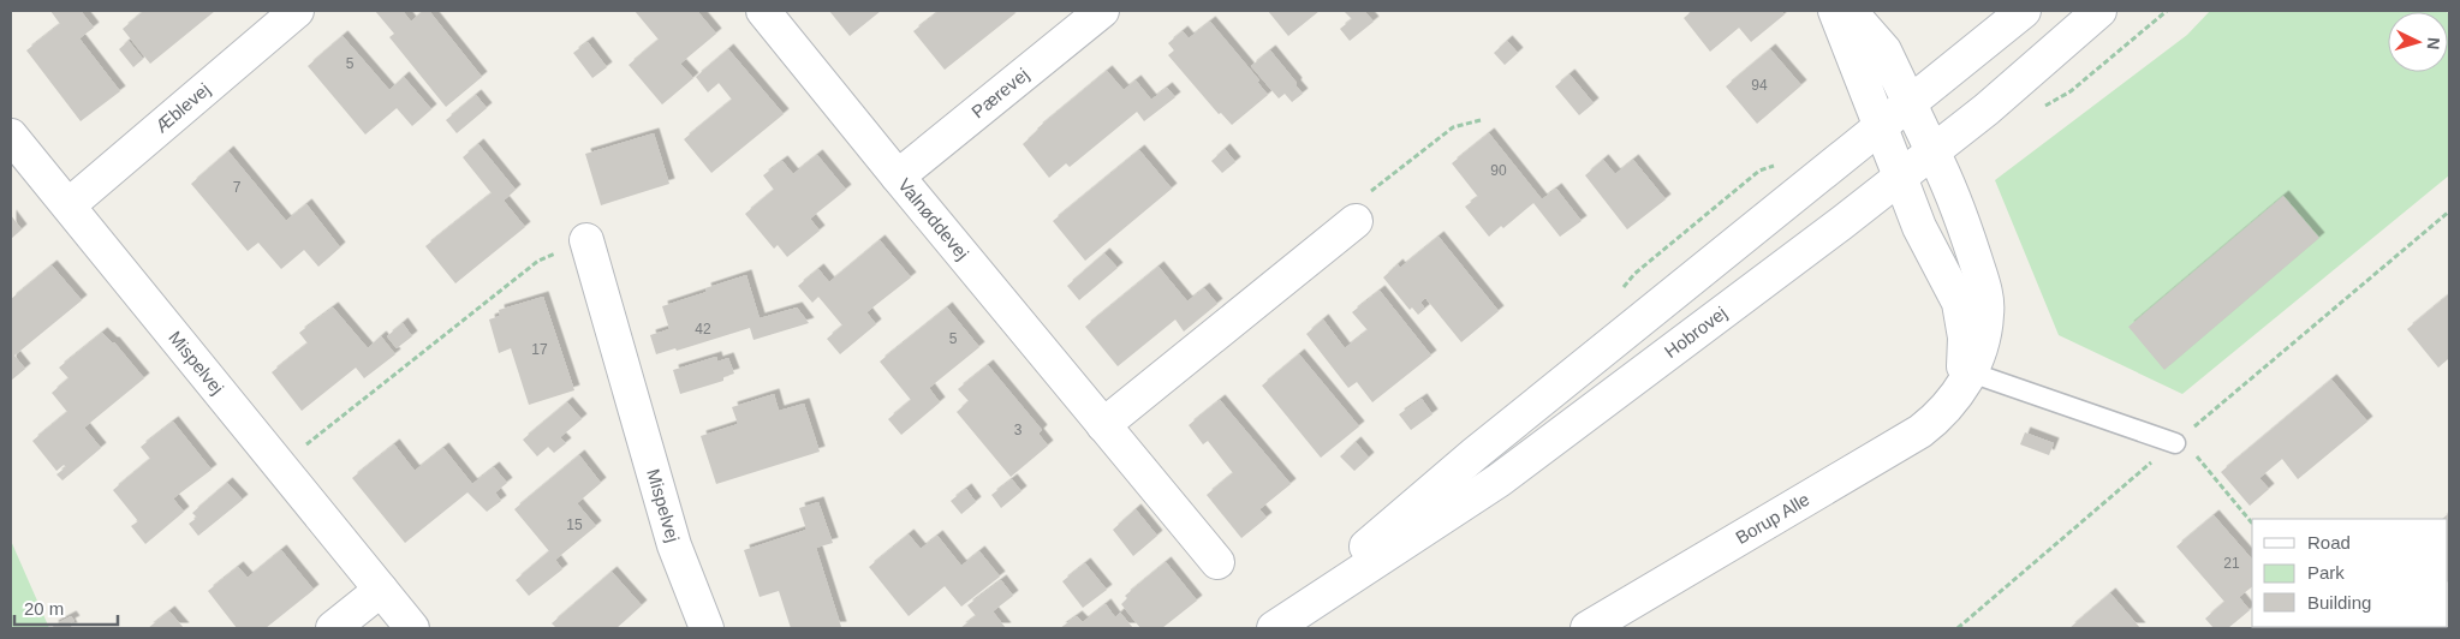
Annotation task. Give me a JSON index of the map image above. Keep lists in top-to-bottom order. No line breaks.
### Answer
{"streets":{"street":["Pærevej","Æblevej","Valnøddevej","Hobrovej","Mispelvej","Borup Alle"]},"crossings":[["Pærevej","Valnøddevej"],["Æblevej","Mispelvej"],["Hobrovej","Borup Alle"]],"house_numbers":["5","94","90","7","42","5","17","3","15","21"],"legend":["Road","Park","Building"],"scale_bar":"20 m","north":"right"}
